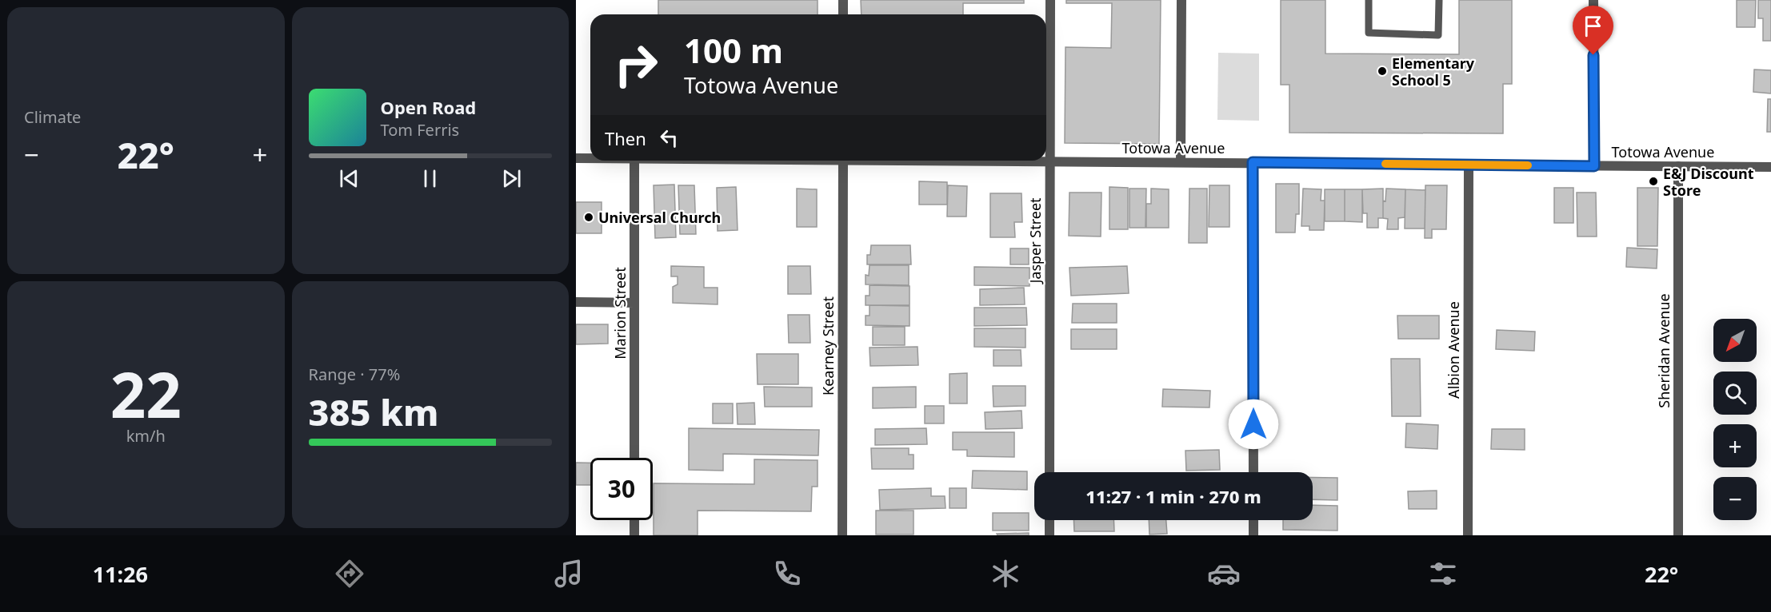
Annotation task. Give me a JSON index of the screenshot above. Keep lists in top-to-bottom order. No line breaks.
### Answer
{"streets":{"street":["Totowa Avenue","Jasper Street","Marion Street","Kearney Street","Albion Avenue","Sheridan Avenue"]},"crossings":[["Totowa Avenue","Jasper Street"],["Totowa Avenue","Albion Avenue"],["Totowa Avenue","Sheridan Avenue"]],"places":["Elementary School 5","E&J Discount Store","Universal Church"],"north":"bottom left","page":{"tile":["Climate",["22","km/h"],["Range · 77%","385 km"]],"turn":["100 m","Totowa Avenue"],"song":["Open Road","Tom Ferris"],"then":"Then","heat":["−","22°","+"],"map_buttons":["+","−"],"limit":"30","trip":"11:27 · 1 min · 270 m","tabs":["11:26","22°"]}}
